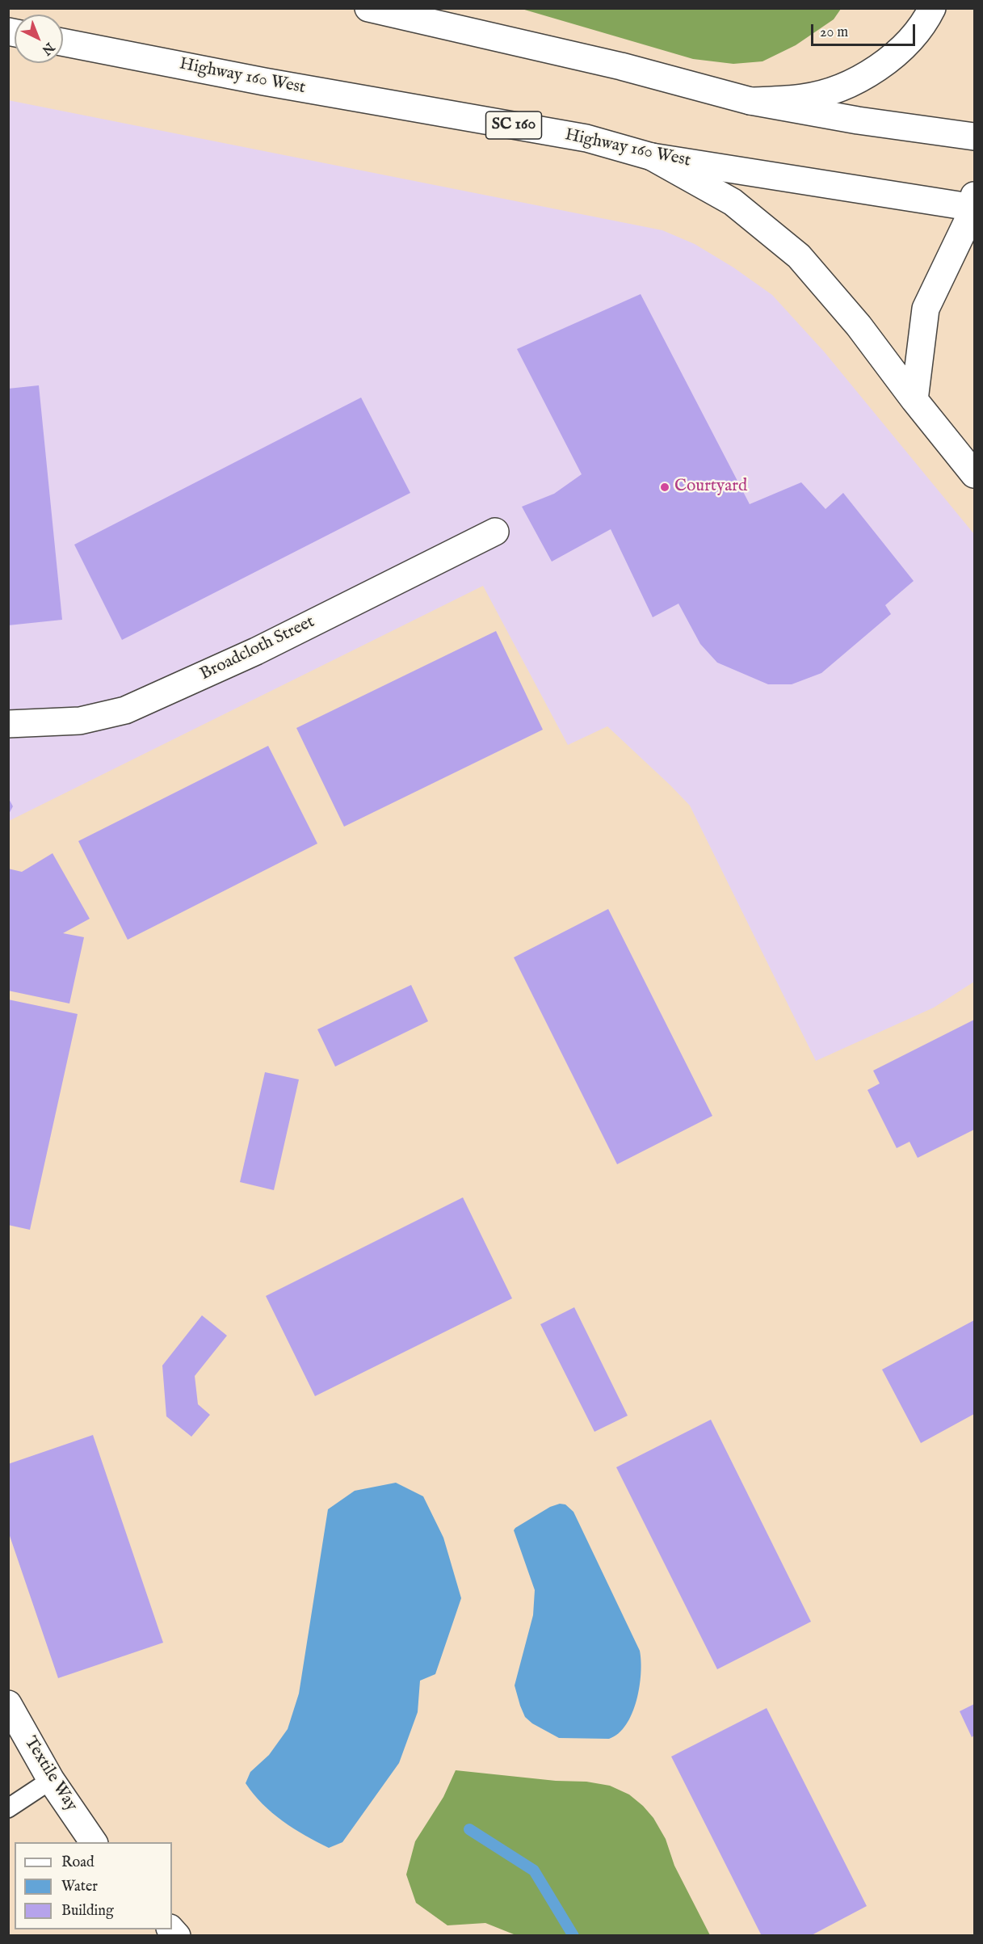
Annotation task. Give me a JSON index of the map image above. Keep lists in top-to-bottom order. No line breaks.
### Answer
{"streets":{"main road":["Highway 160 West","SC 160","Broadcloth Street","Textile Way"]},"places":["Courtyard"],"legend":["Road","Water","Building"],"scale_bar":"20 m","north":"bottom right"}
